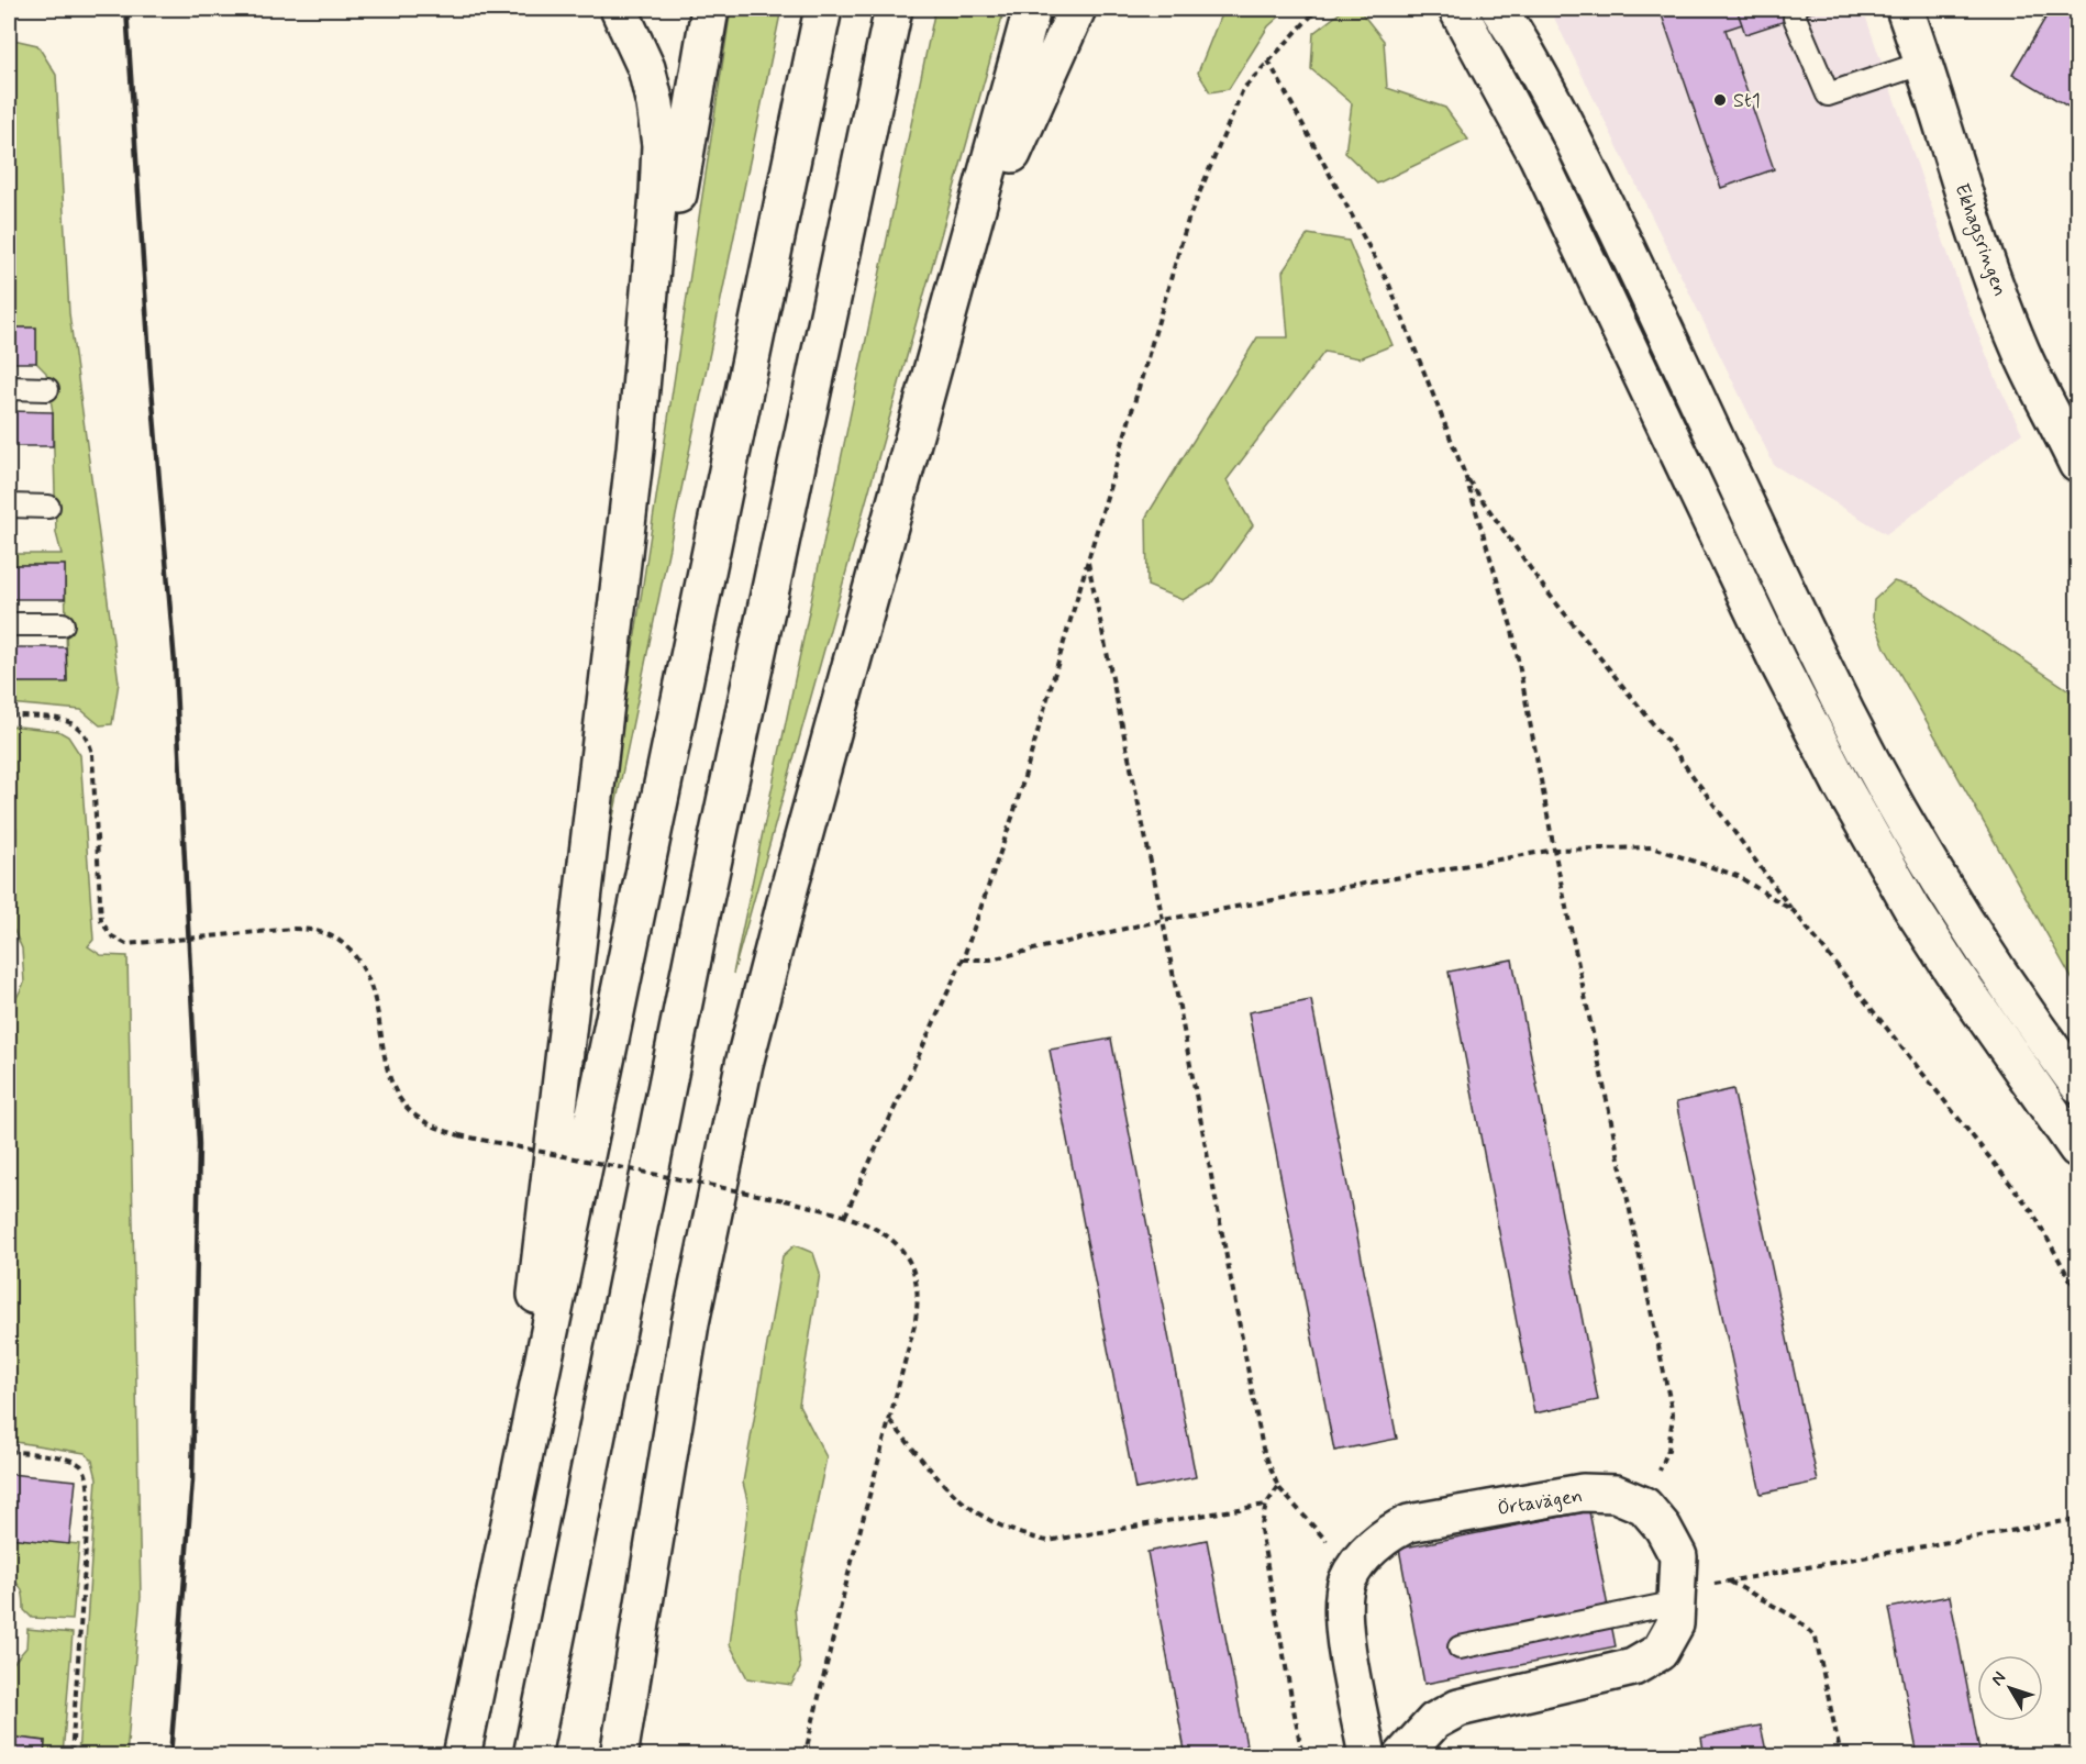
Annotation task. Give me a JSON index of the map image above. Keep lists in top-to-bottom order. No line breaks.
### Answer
{"streets":{"main road":["Ekhagsringen","Örtavägen"]},"places":["St1"],"north":"top left"}
